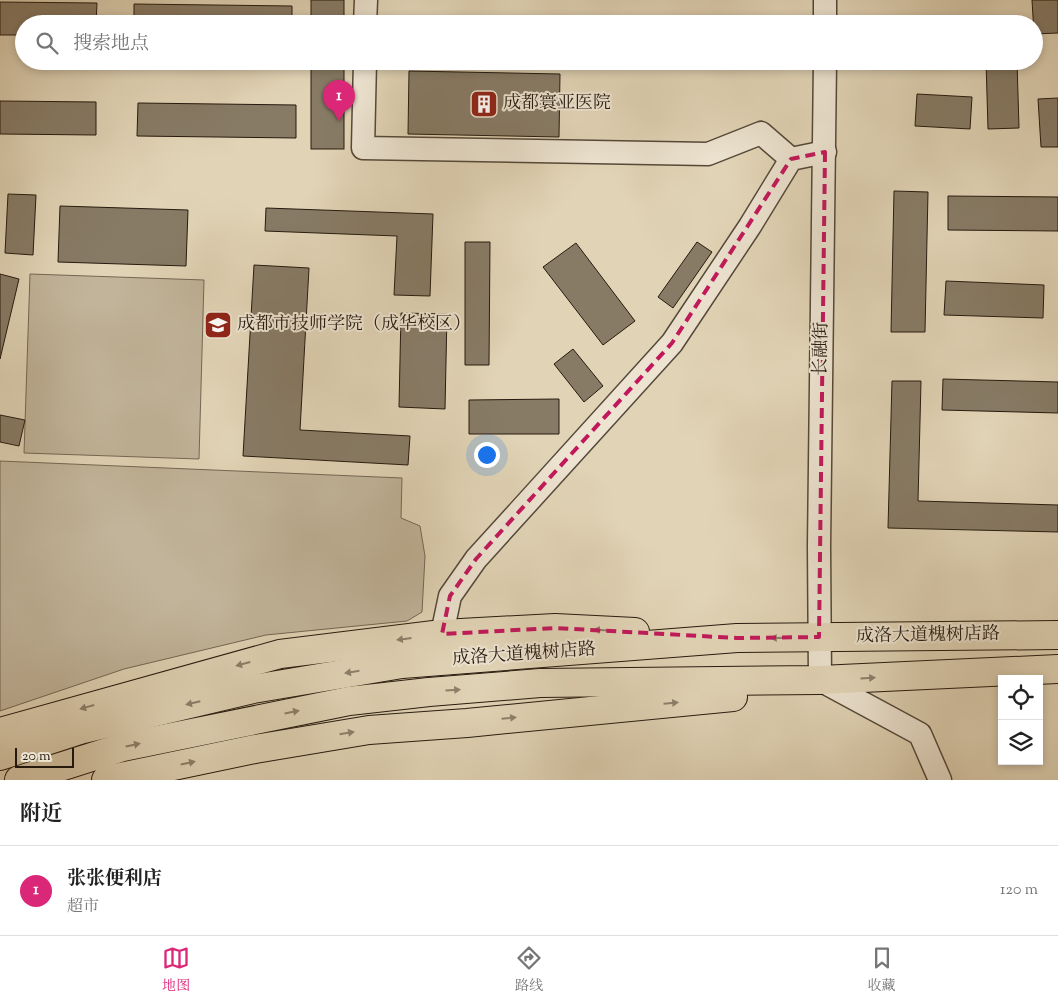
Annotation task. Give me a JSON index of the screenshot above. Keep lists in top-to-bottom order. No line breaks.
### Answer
{"streets":{"main road":["成洛大道槐树店路"],"street":["长融街"]},"crossings":[["长融街","成洛大道槐树店路"]],"places":{"building":["成都寰亚医院"],"school or university":["成都市技师学院（成华校区）"]},"scale_bar":"20 m","page":{"search":"搜索地点","pins":"1","scale":"20 m","heading":"附近","list":[{"mark":"1","name":"张张便利店","note":"超市","value":"120 m"}],"nav":["地图","路线","收藏"]}}
